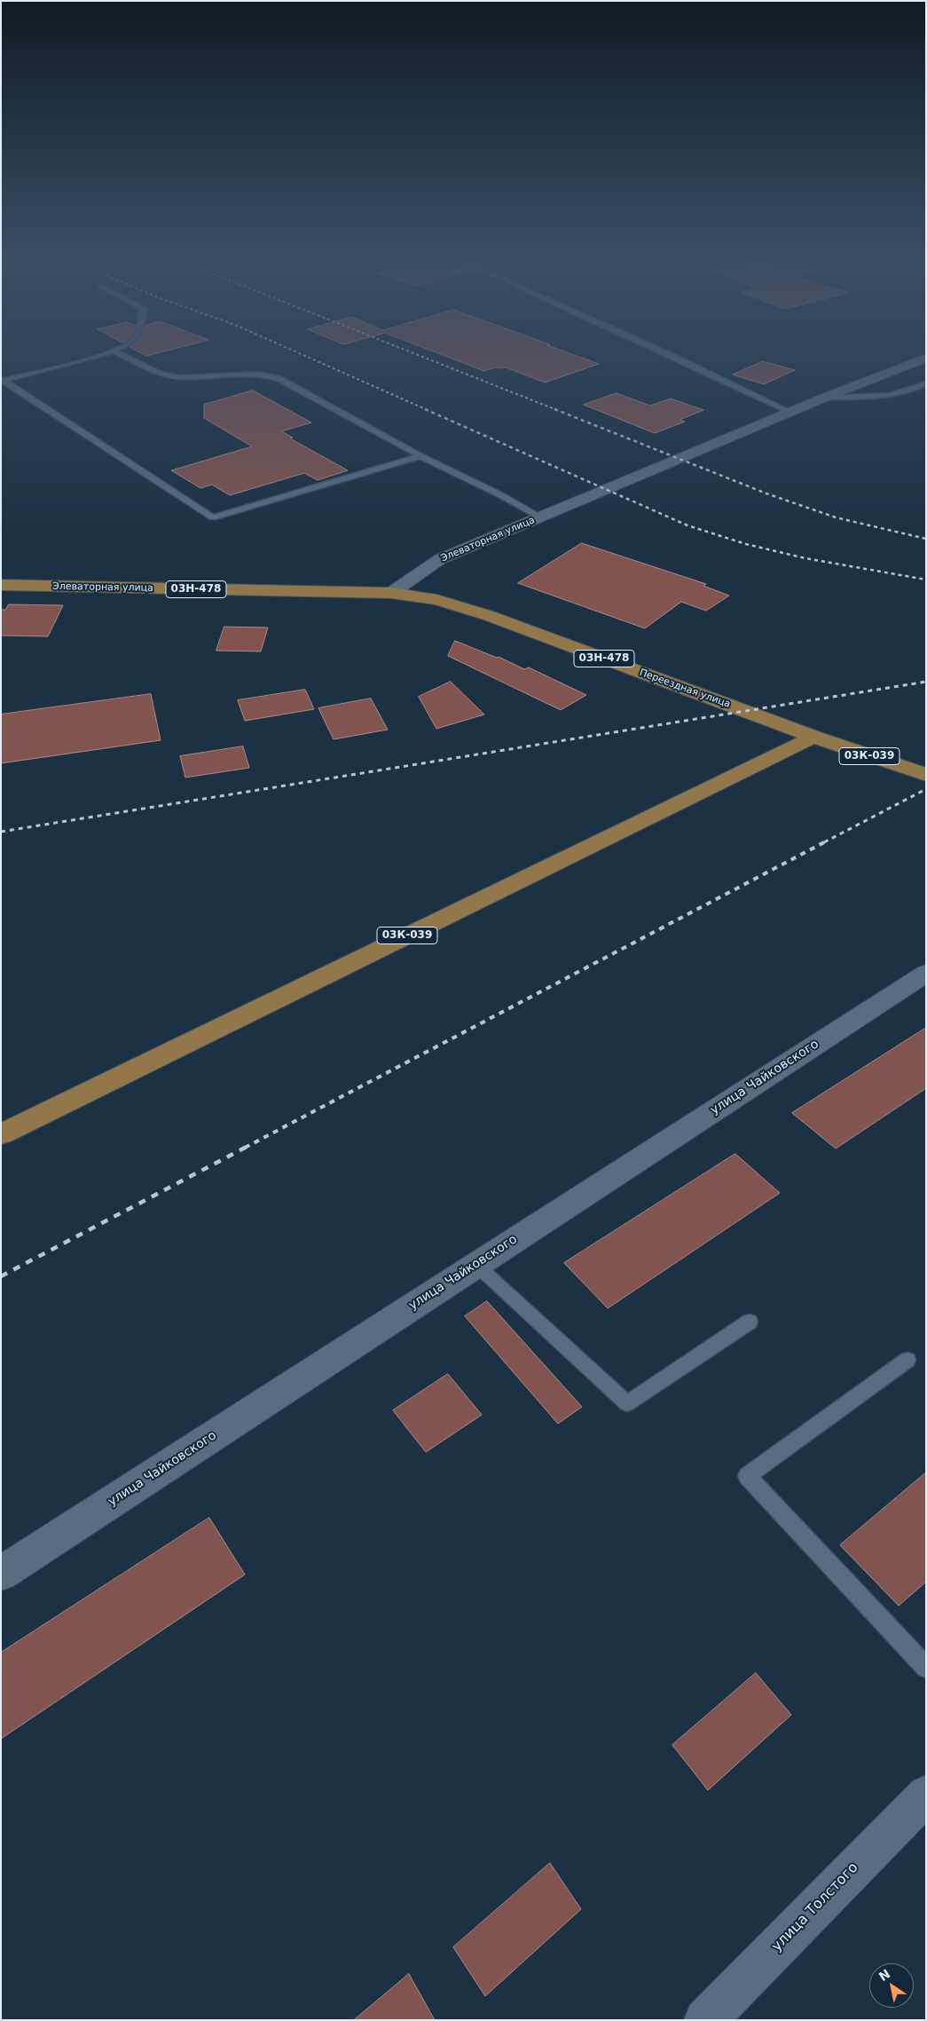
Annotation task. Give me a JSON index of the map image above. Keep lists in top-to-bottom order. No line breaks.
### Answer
{"streets":{"main road":["Элеваторная улица","03Н-478","Переездная улица","03К-039"],"street":["улица Чайковского","улица Толстого"]},"crossings":[["Элеваторная улица","Переездная улица"],["Переездная улица","03К-039"]],"north":"top left"}
